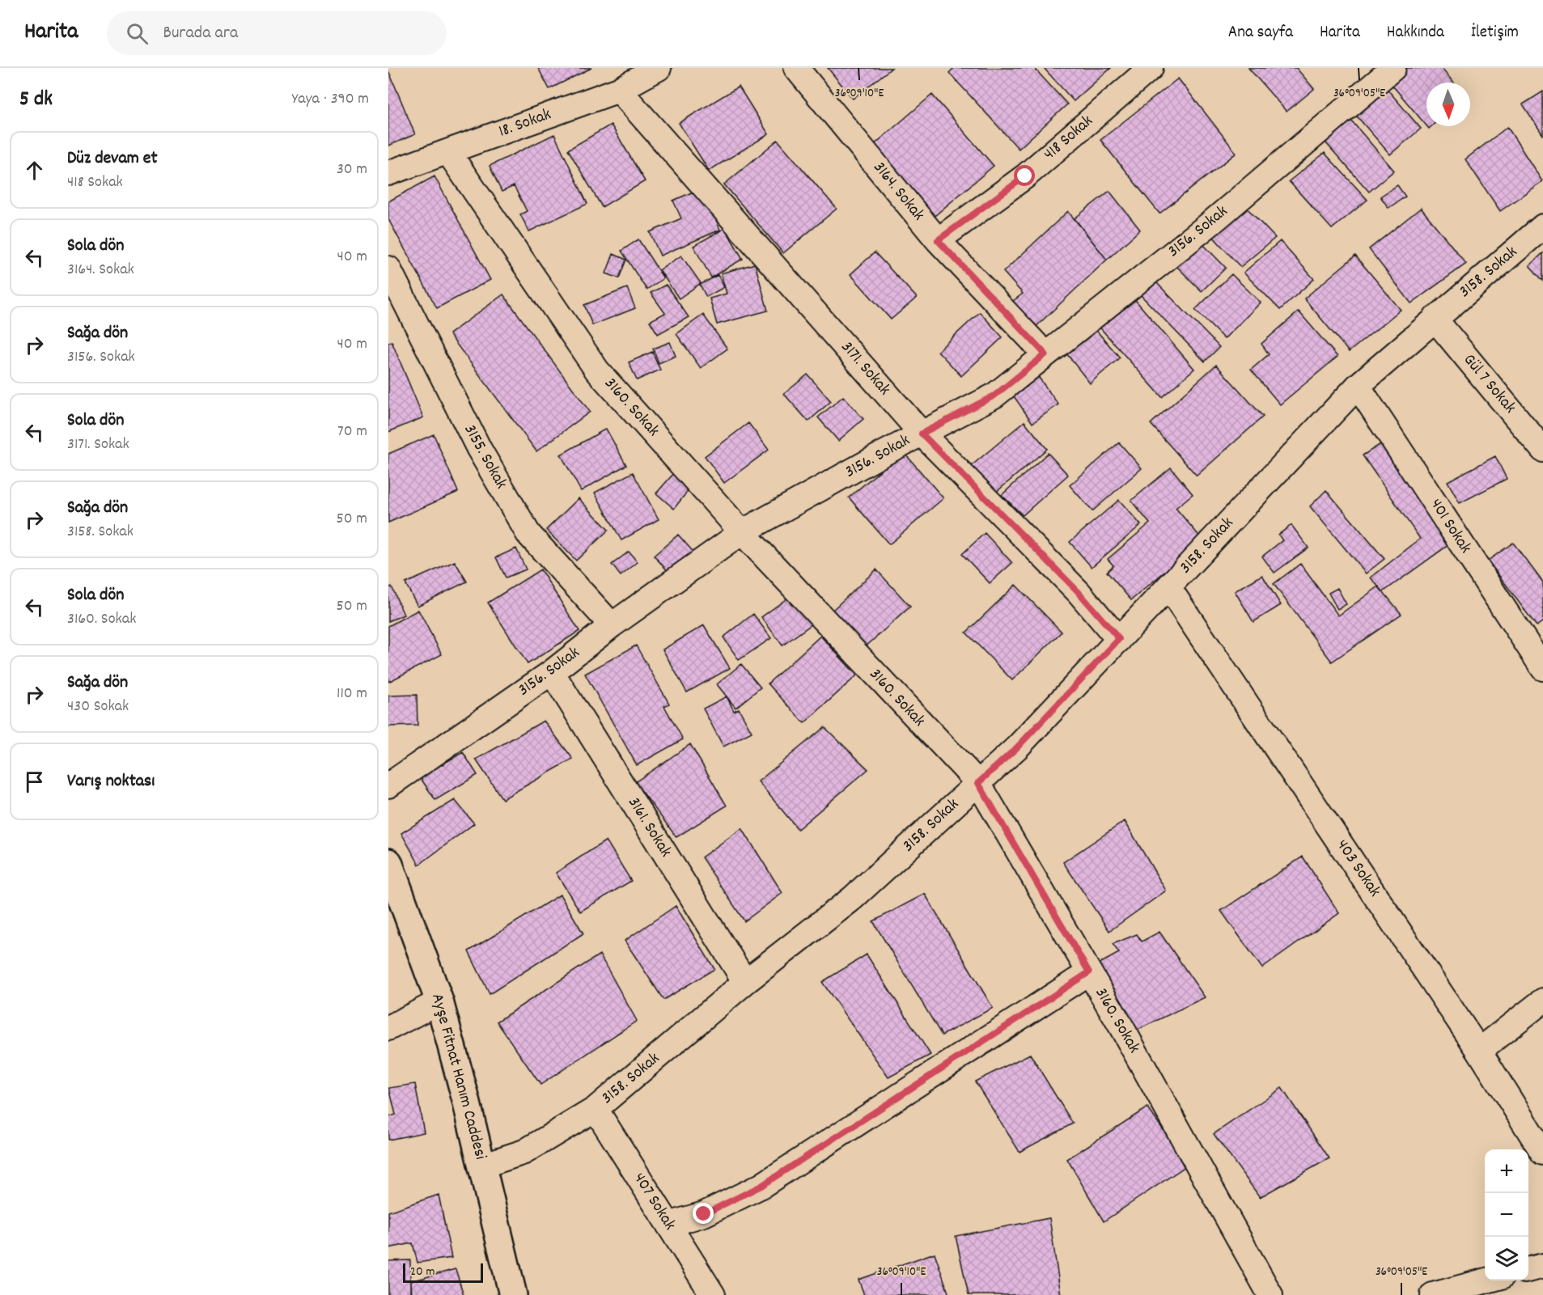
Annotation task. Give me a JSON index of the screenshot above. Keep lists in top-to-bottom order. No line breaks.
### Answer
{"streets":{"street":["18. Sokak","418 Sokak","3164. Sokak","3156. Sokak","3158. Sokak","3171. Sokak","Gül 7 Sokak","3160. Sokak","3155. Sokak","401 Sokak","3161. Sokak","403 Sokak","Ayşe Fitnat Hanım Caddesi","407 Sokak"]},"crossings":[["18. Sokak","3171. Sokak"],["18. Sokak","3160. Sokak"],["418 Sokak","3164. Sokak"],["3164. Sokak","3156. Sokak"],["3156. Sokak","3171. Sokak"],["3156. Sokak","3160. Sokak"],["3156. Sokak","3155. Sokak"],["3156. Sokak","3161. Sokak"],["3158. Sokak","3171. Sokak"],["3158. Sokak","Gül 7 Sokak"],["3158. Sokak","3160. Sokak"],["3158. Sokak","401 Sokak"],["3158. Sokak","3161. Sokak"],["3158. Sokak","403 Sokak"],["3158. Sokak","Ayşe Fitnat Hanım Caddesi"],["3158. Sokak","407 Sokak"]],"scale_bar":"20 m","north":"bottom","page":{"header":"Harita","search":"Burada ara","nav":["Ana sayfa","Harita","Hakkında","İletişim"],"heading":["5 dk","Yaya · 390 m"],"list":[["Düz devam et","418 Sokak","30 m"],["Sola dön","3164. Sokak","40 m"],["Sağa dön","3156. Sokak","40 m"],["Sola dön","3171. Sokak","70 m"],["Sağa dön","3158. Sokak","50 m"],["Sola dön","3160. Sokak","50 m"],["Sağa dön","430 Sokak","110 m"],"Varış noktası"],"map_buttons":["+","−"],"scale":"20 m"},"coordinates":["36°09'10\"E","36°09'05\"E"]}
